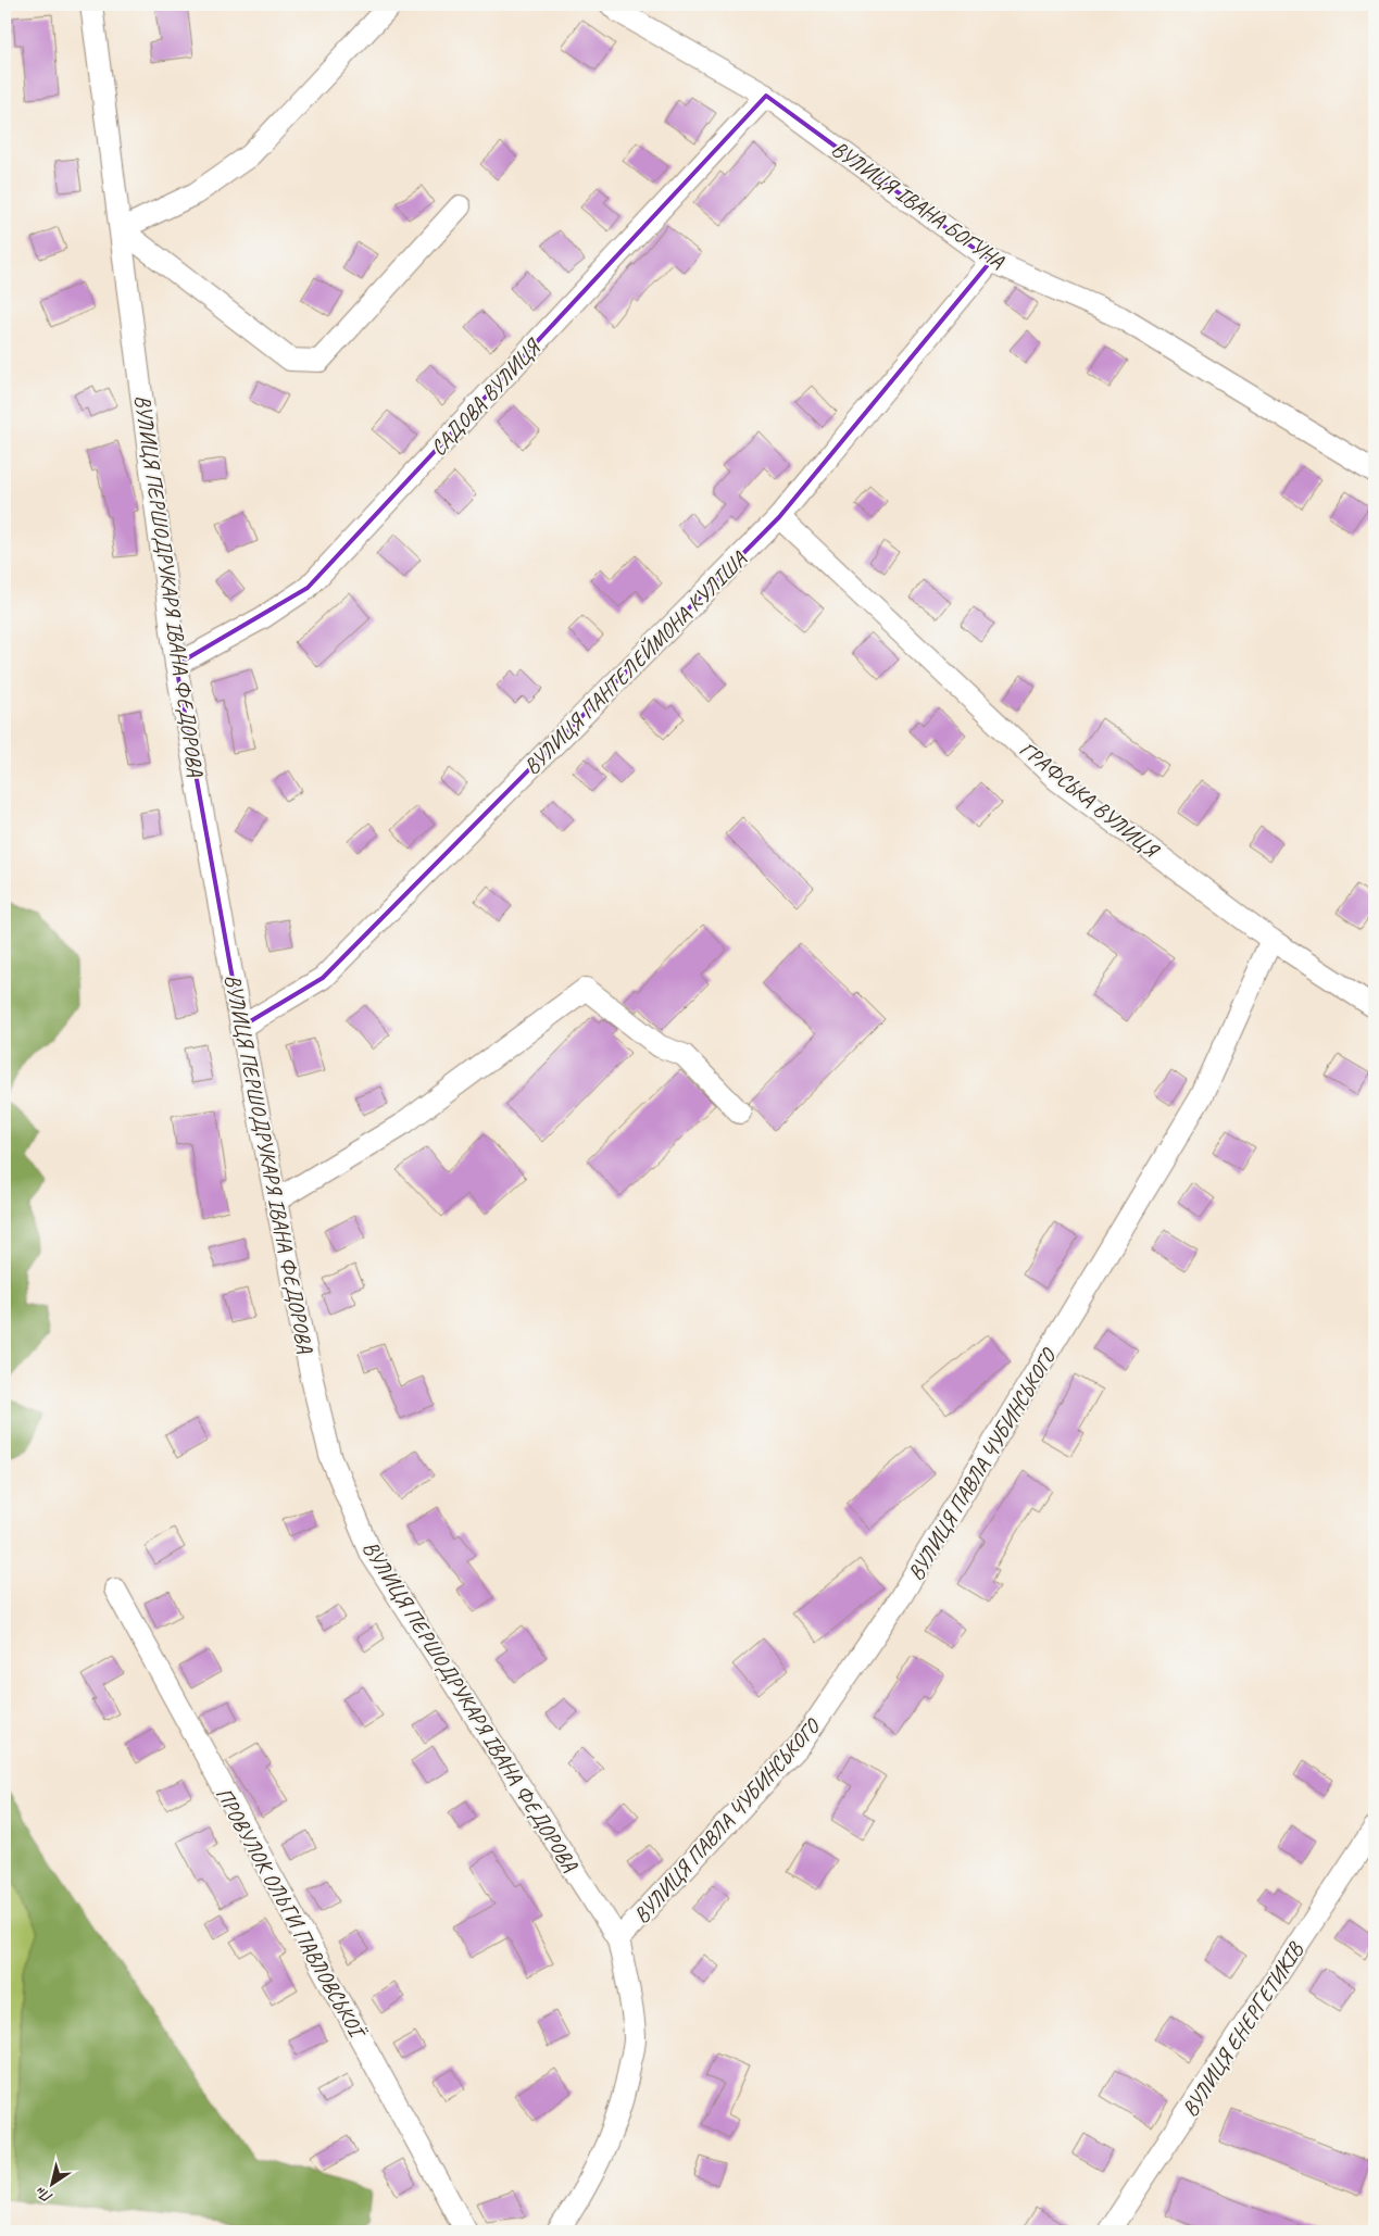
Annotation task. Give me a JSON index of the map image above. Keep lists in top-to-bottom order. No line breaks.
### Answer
{"streets":{"street":["ВУЛИЦЯ ІВАНА БОГУНА","САДОВА ВУЛИЦЯ","ВУЛИЦЯ ПЕРШОДРУКАРЯ ІВАНА ФЕДОРОВА","ВУЛИЦЯ ПАНТЕЛЕЙМОНА КУЛІША","ГРАФСЬКА ВУЛИЦЯ","ВУЛИЦЯ ПАВЛА ЧУБИНСЬКОГО","ПРОВУЛОК ОЛЬГИ ПАВЛОВСЬКОЇ","ВУЛИЦЯ ЕНЕРГЕТИКІВ"]},"crossings":[["ВУЛИЦЯ ІВАНА БОГУНА","САДОВА ВУЛИЦЯ"],["ВУЛИЦЯ ІВАНА БОГУНА","ВУЛИЦЯ ПАНТЕЛЕЙМОНА КУЛІША"],["САДОВА ВУЛИЦЯ","ВУЛИЦЯ ПЕРШОДРУКАРЯ ІВАНА ФЕДОРОВА"],["ВУЛИЦЯ ПЕРШОДРУКАРЯ ІВАНА ФЕДОРОВА","ВУЛИЦЯ ПАНТЕЛЕЙМОНА КУЛІША"],["ВУЛИЦЯ ПЕРШОДРУКАРЯ ІВАНА ФЕДОРОВА","ВУЛИЦЯ ПАВЛА ЧУБИНСЬКОГО"],["ВУЛИЦЯ ПАНТЕЛЕЙМОНА КУЛІША","ГРАФСЬКА ВУЛИЦЯ"],["ГРАФСЬКА ВУЛИЦЯ","ВУЛИЦЯ ПАВЛА ЧУБИНСЬКОГО"]],"north":"bottom left"}
